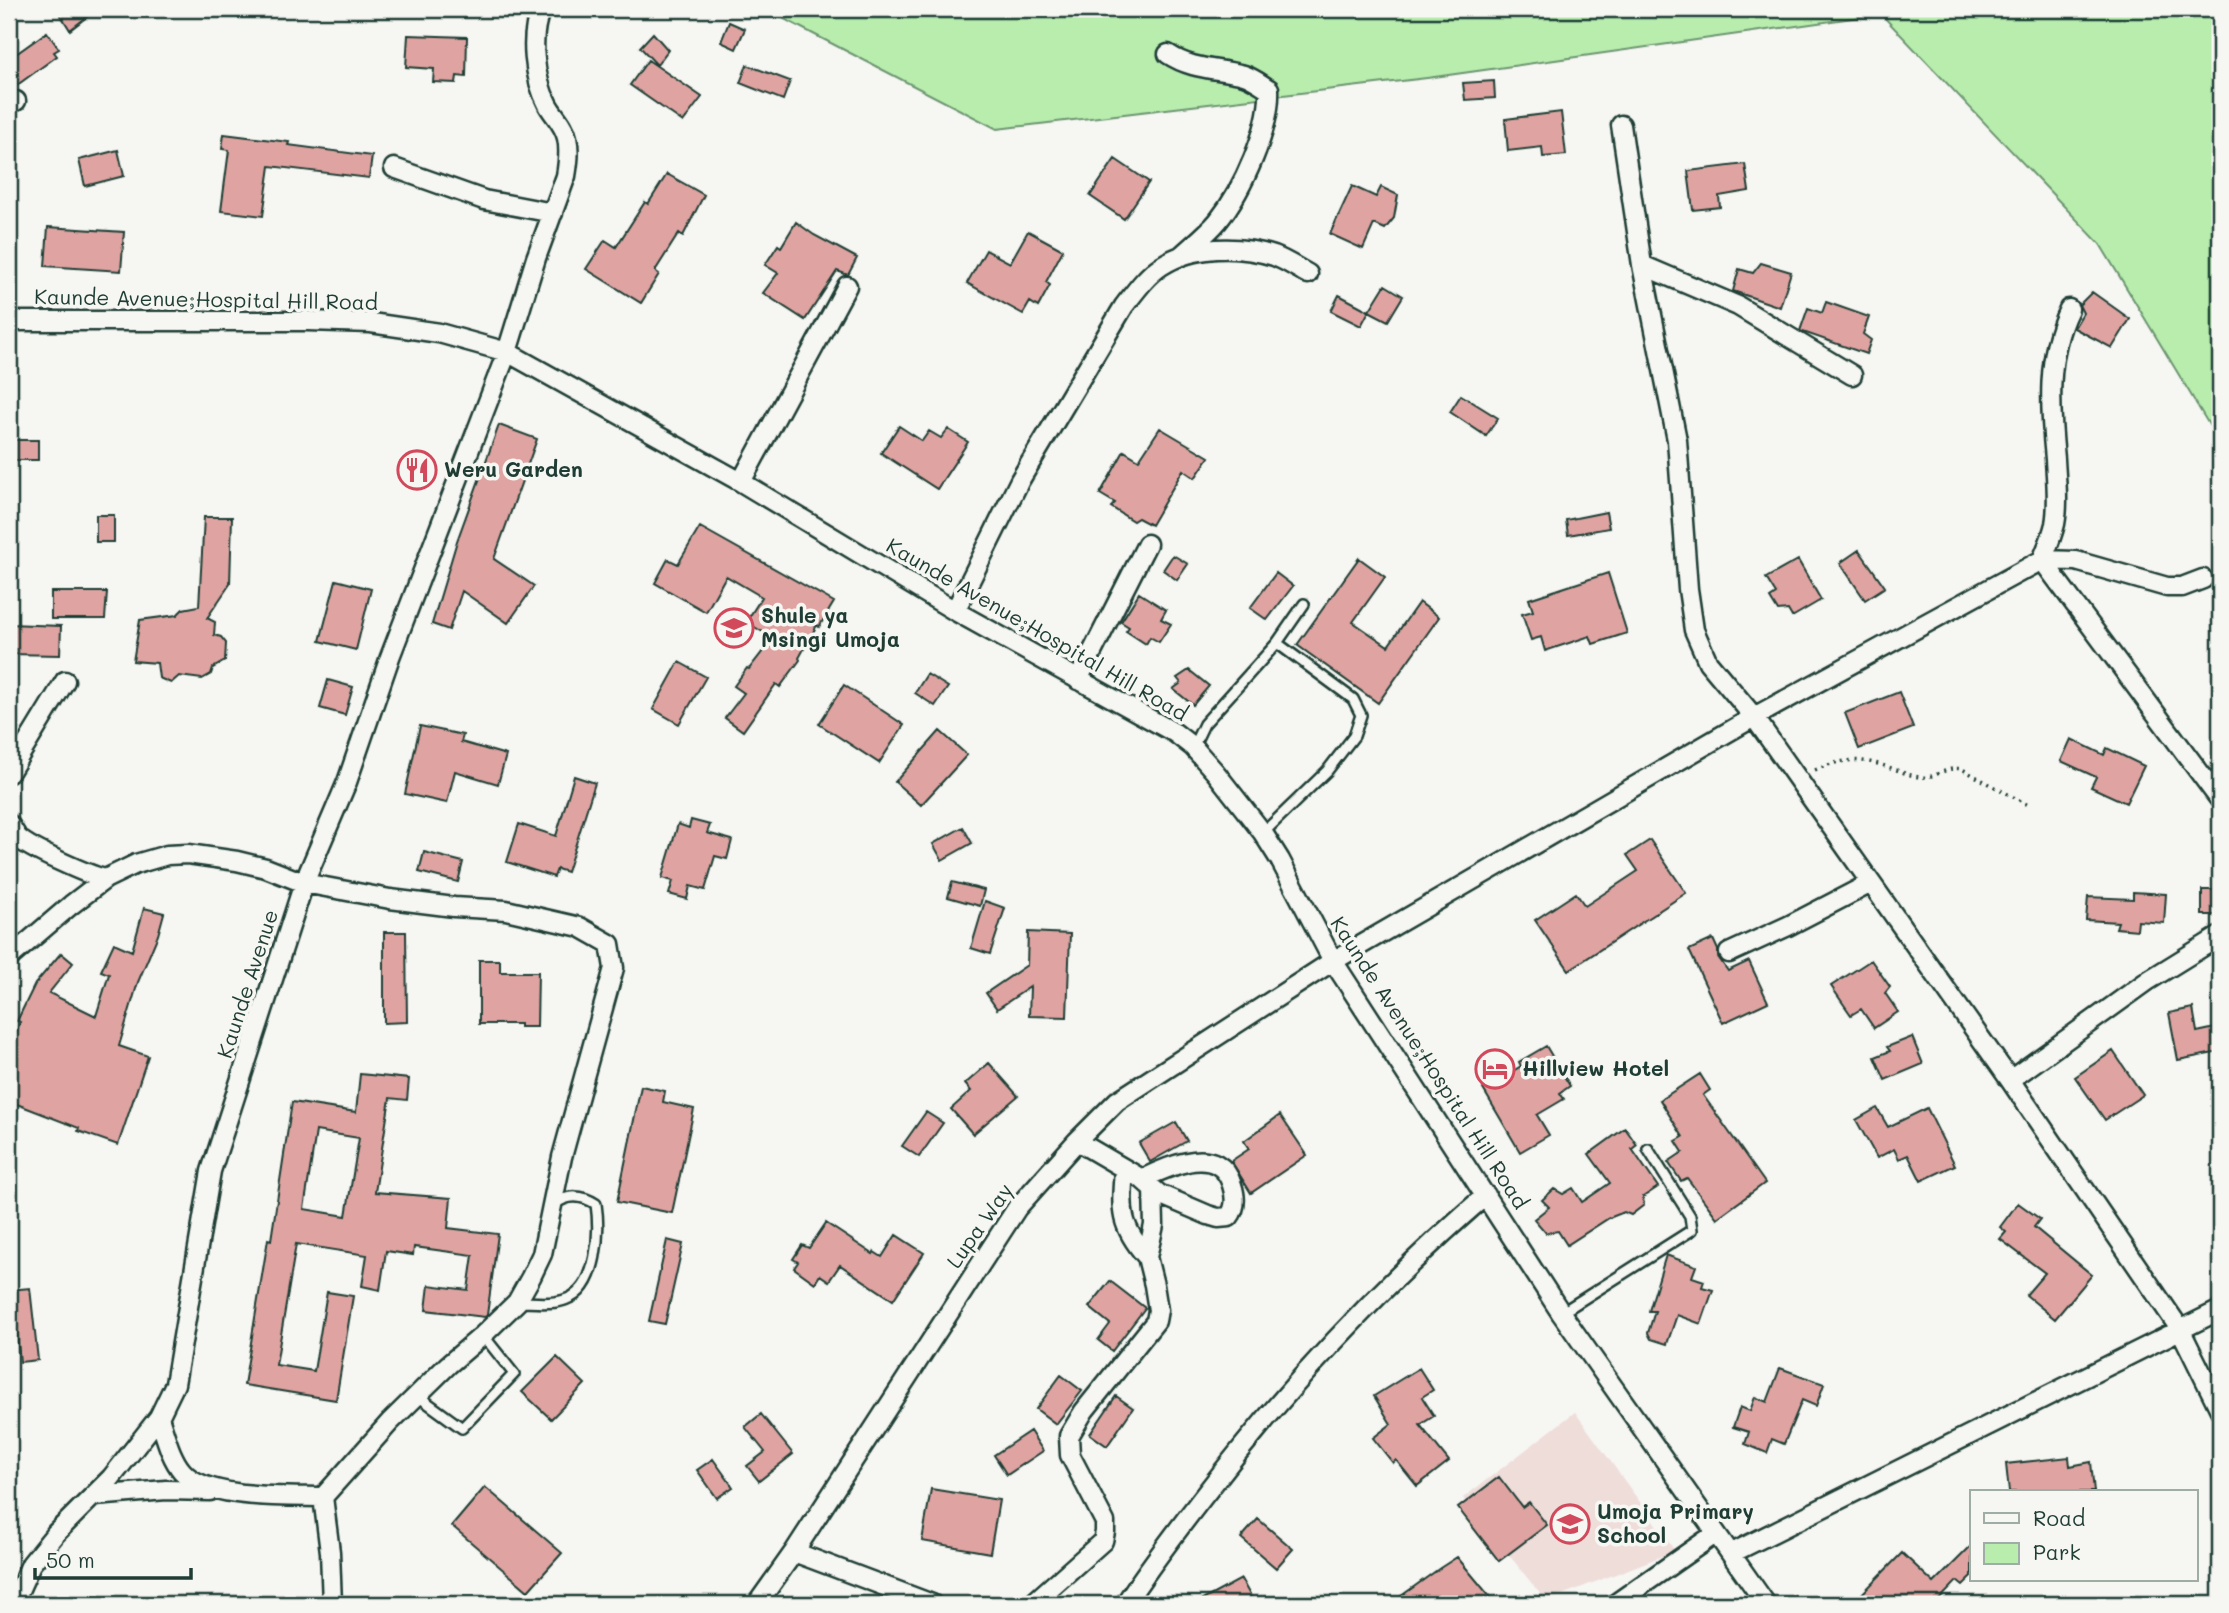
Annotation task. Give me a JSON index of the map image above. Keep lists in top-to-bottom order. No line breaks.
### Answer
{"streets":{"street":["Kaunde Avenue;Hospital Hill Road","Kaunde Avenue","Lupa Way"]},"crossings":[["Kaunde Avenue;Hospital Hill Road","Kaunde Avenue"],["Kaunde Avenue;Hospital Hill Road","Lupa Way"]],"places":{"restaurant":["Weru Garden"],"school or university":["Shule ya Msingi Umoja","Umoja Primary School"],"hotel":["Hillview Hotel"]},"legend":["Road","Park"],"scale_bar":"50 m"}
